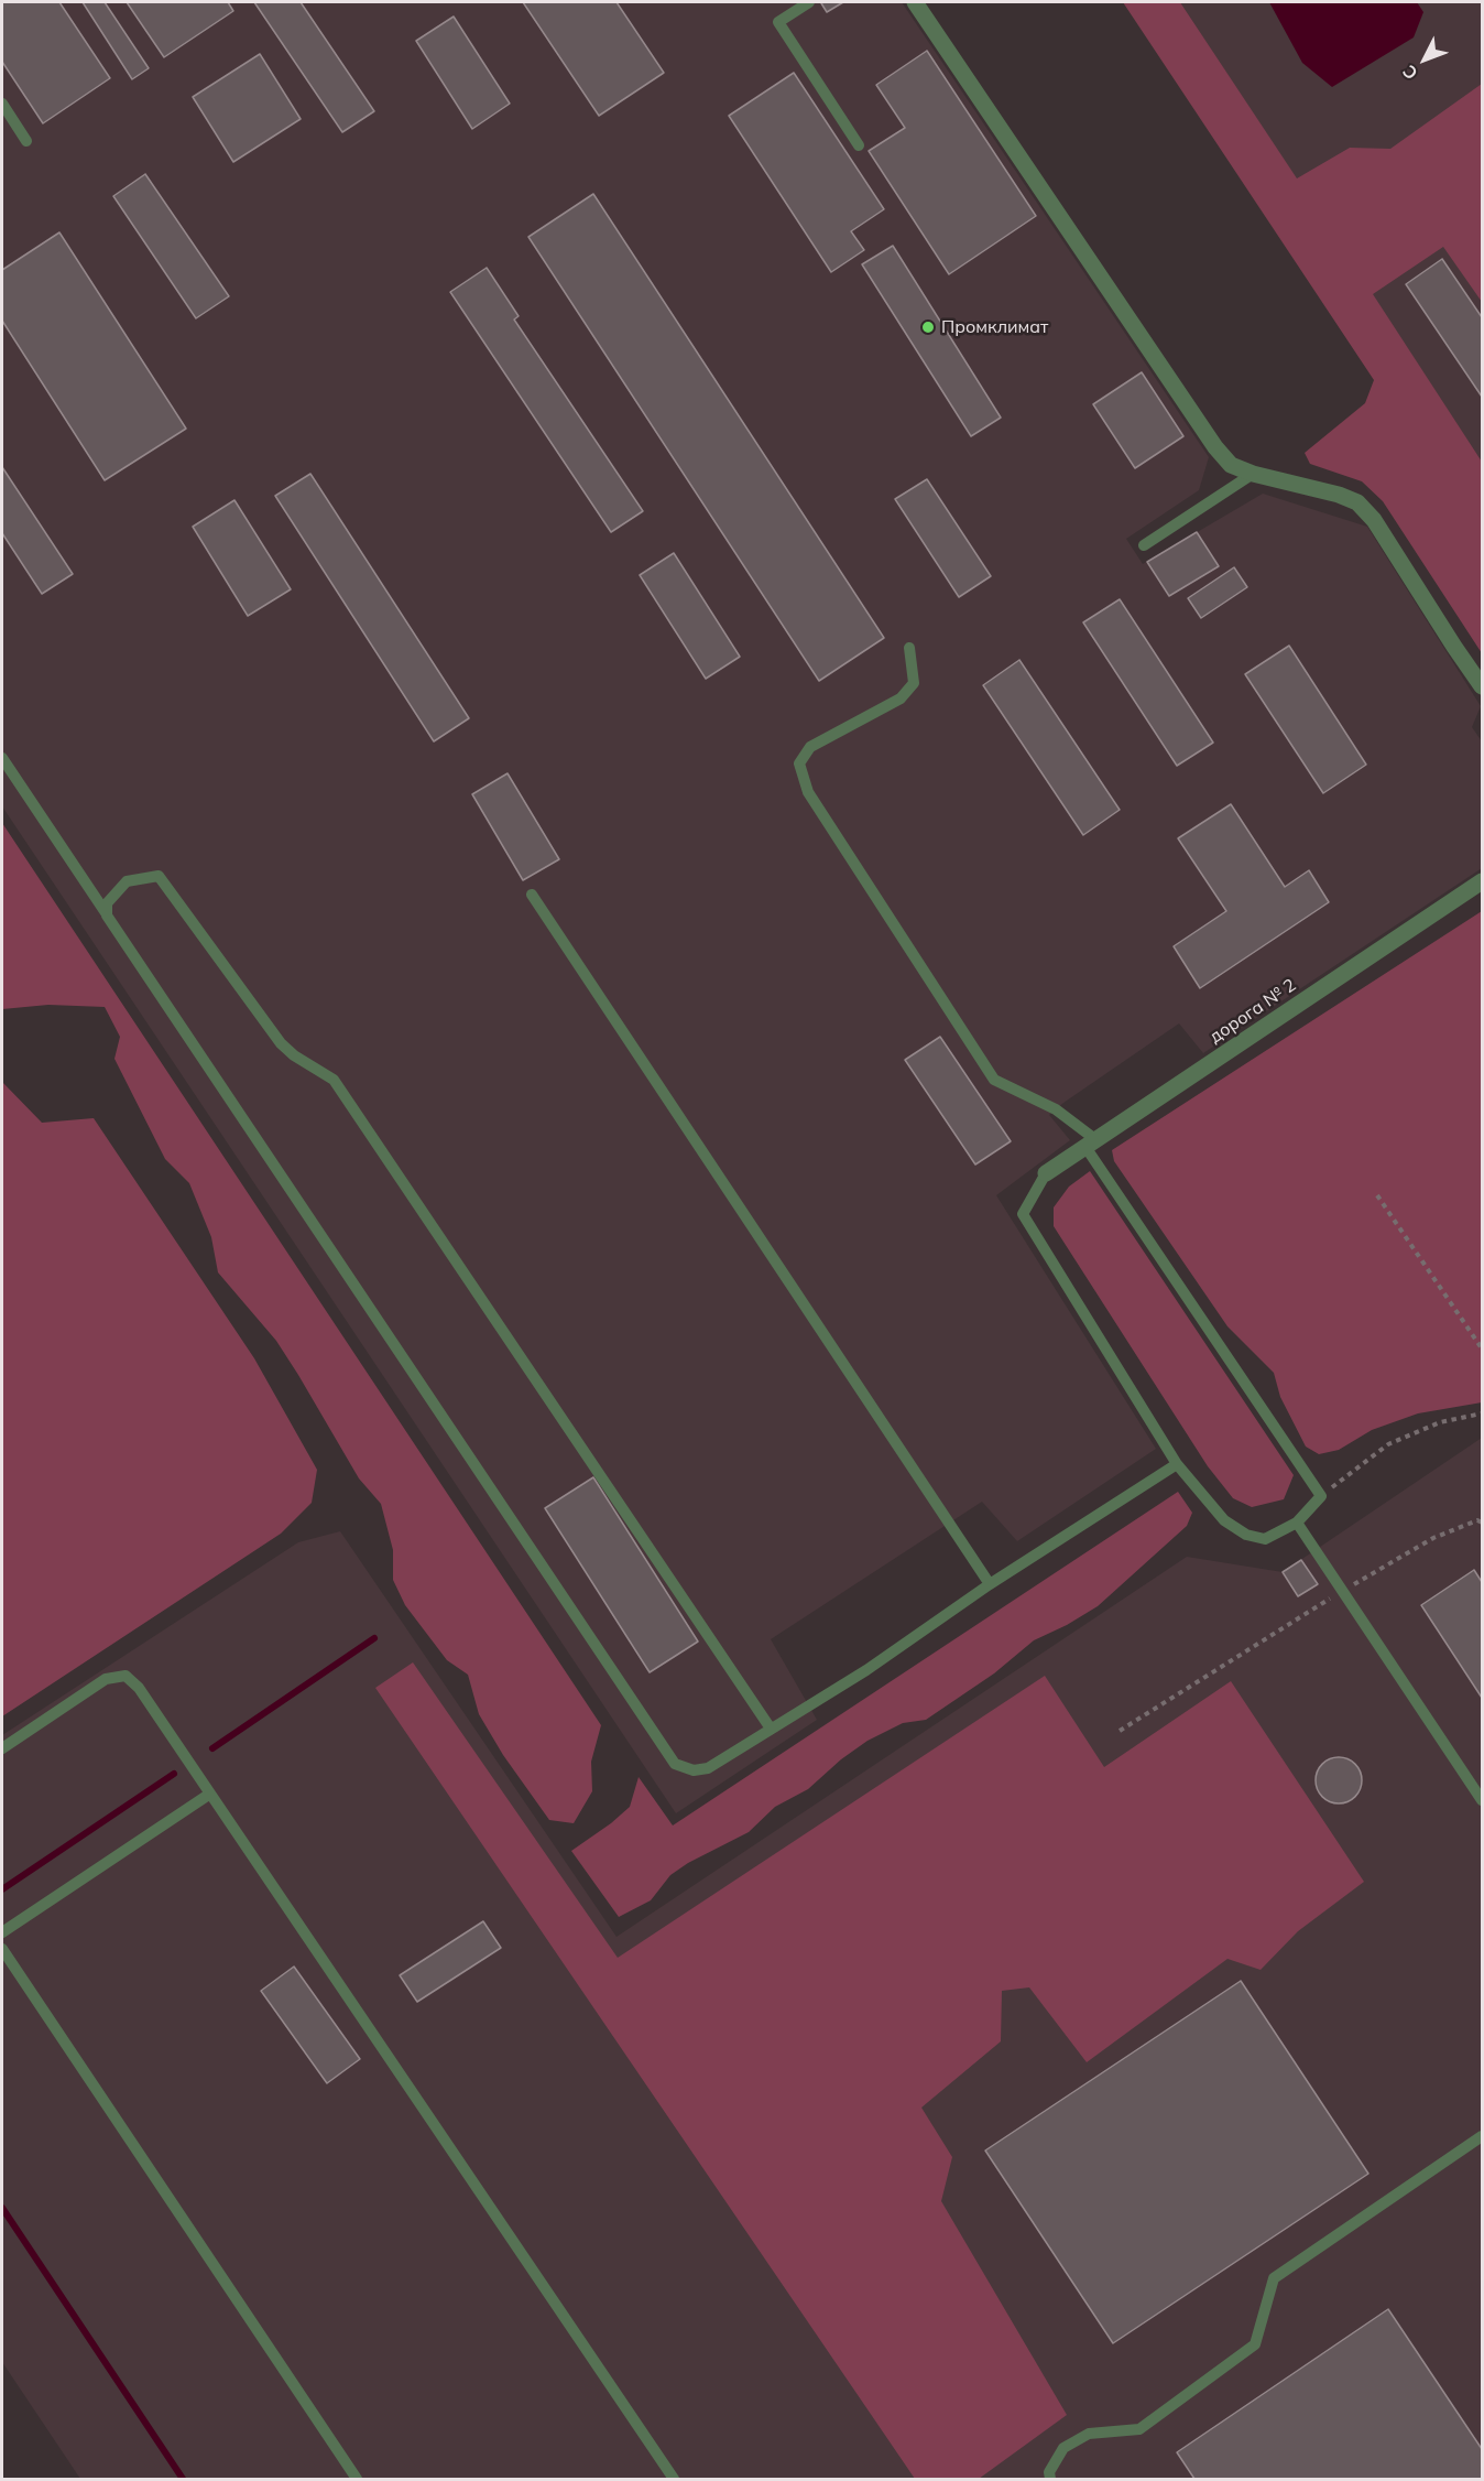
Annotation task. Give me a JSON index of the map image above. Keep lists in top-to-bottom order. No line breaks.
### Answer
{"streets":{"street":["дорога № 2"]},"places":["Промклимат"],"north":"bottom left"}
